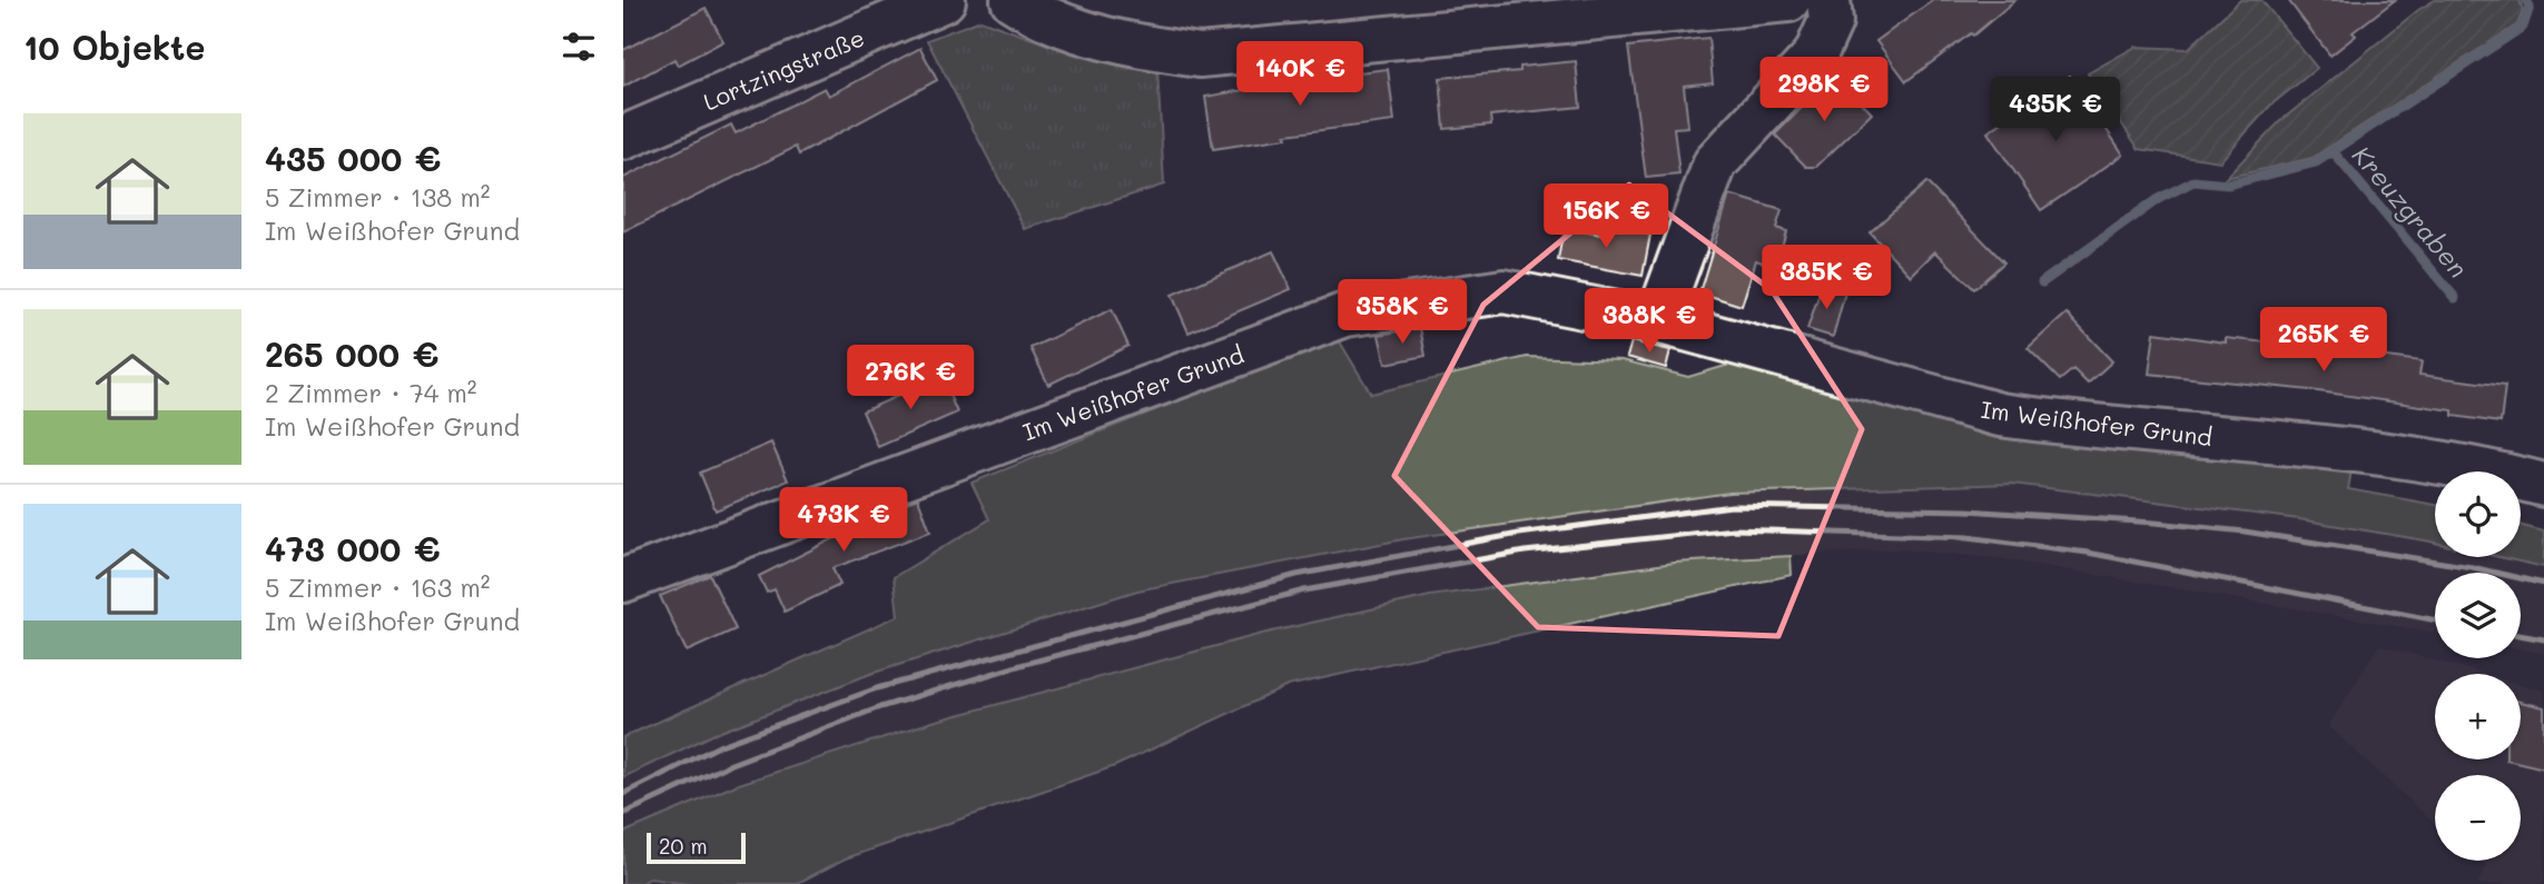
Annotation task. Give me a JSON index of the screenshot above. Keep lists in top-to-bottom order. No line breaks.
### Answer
{"streets":{"street":["Lortzingstraße","Im Weißhofer Grund"]},"water":["Kreuzgraben"],"scale_bar":"20 m","page":{"heading":"10 Objekte","price":["140K €","298K €","435K €","156K €","385K €","358K €","388K €","265K €","276K €","473K €"],"list":[{"name":"435 000 €","note":"5 Zimmer · 138 m² · Im Weißhofer Grund"},{"name":"265 000 €","note":"2 Zimmer · 74 m² · Im Weißhofer Grund"},{"name":"473 000 €","note":"5 Zimmer · 163 m² · Im Weißhofer Grund"}],"map_buttons":["+","−"],"scale":"20 m"}}
